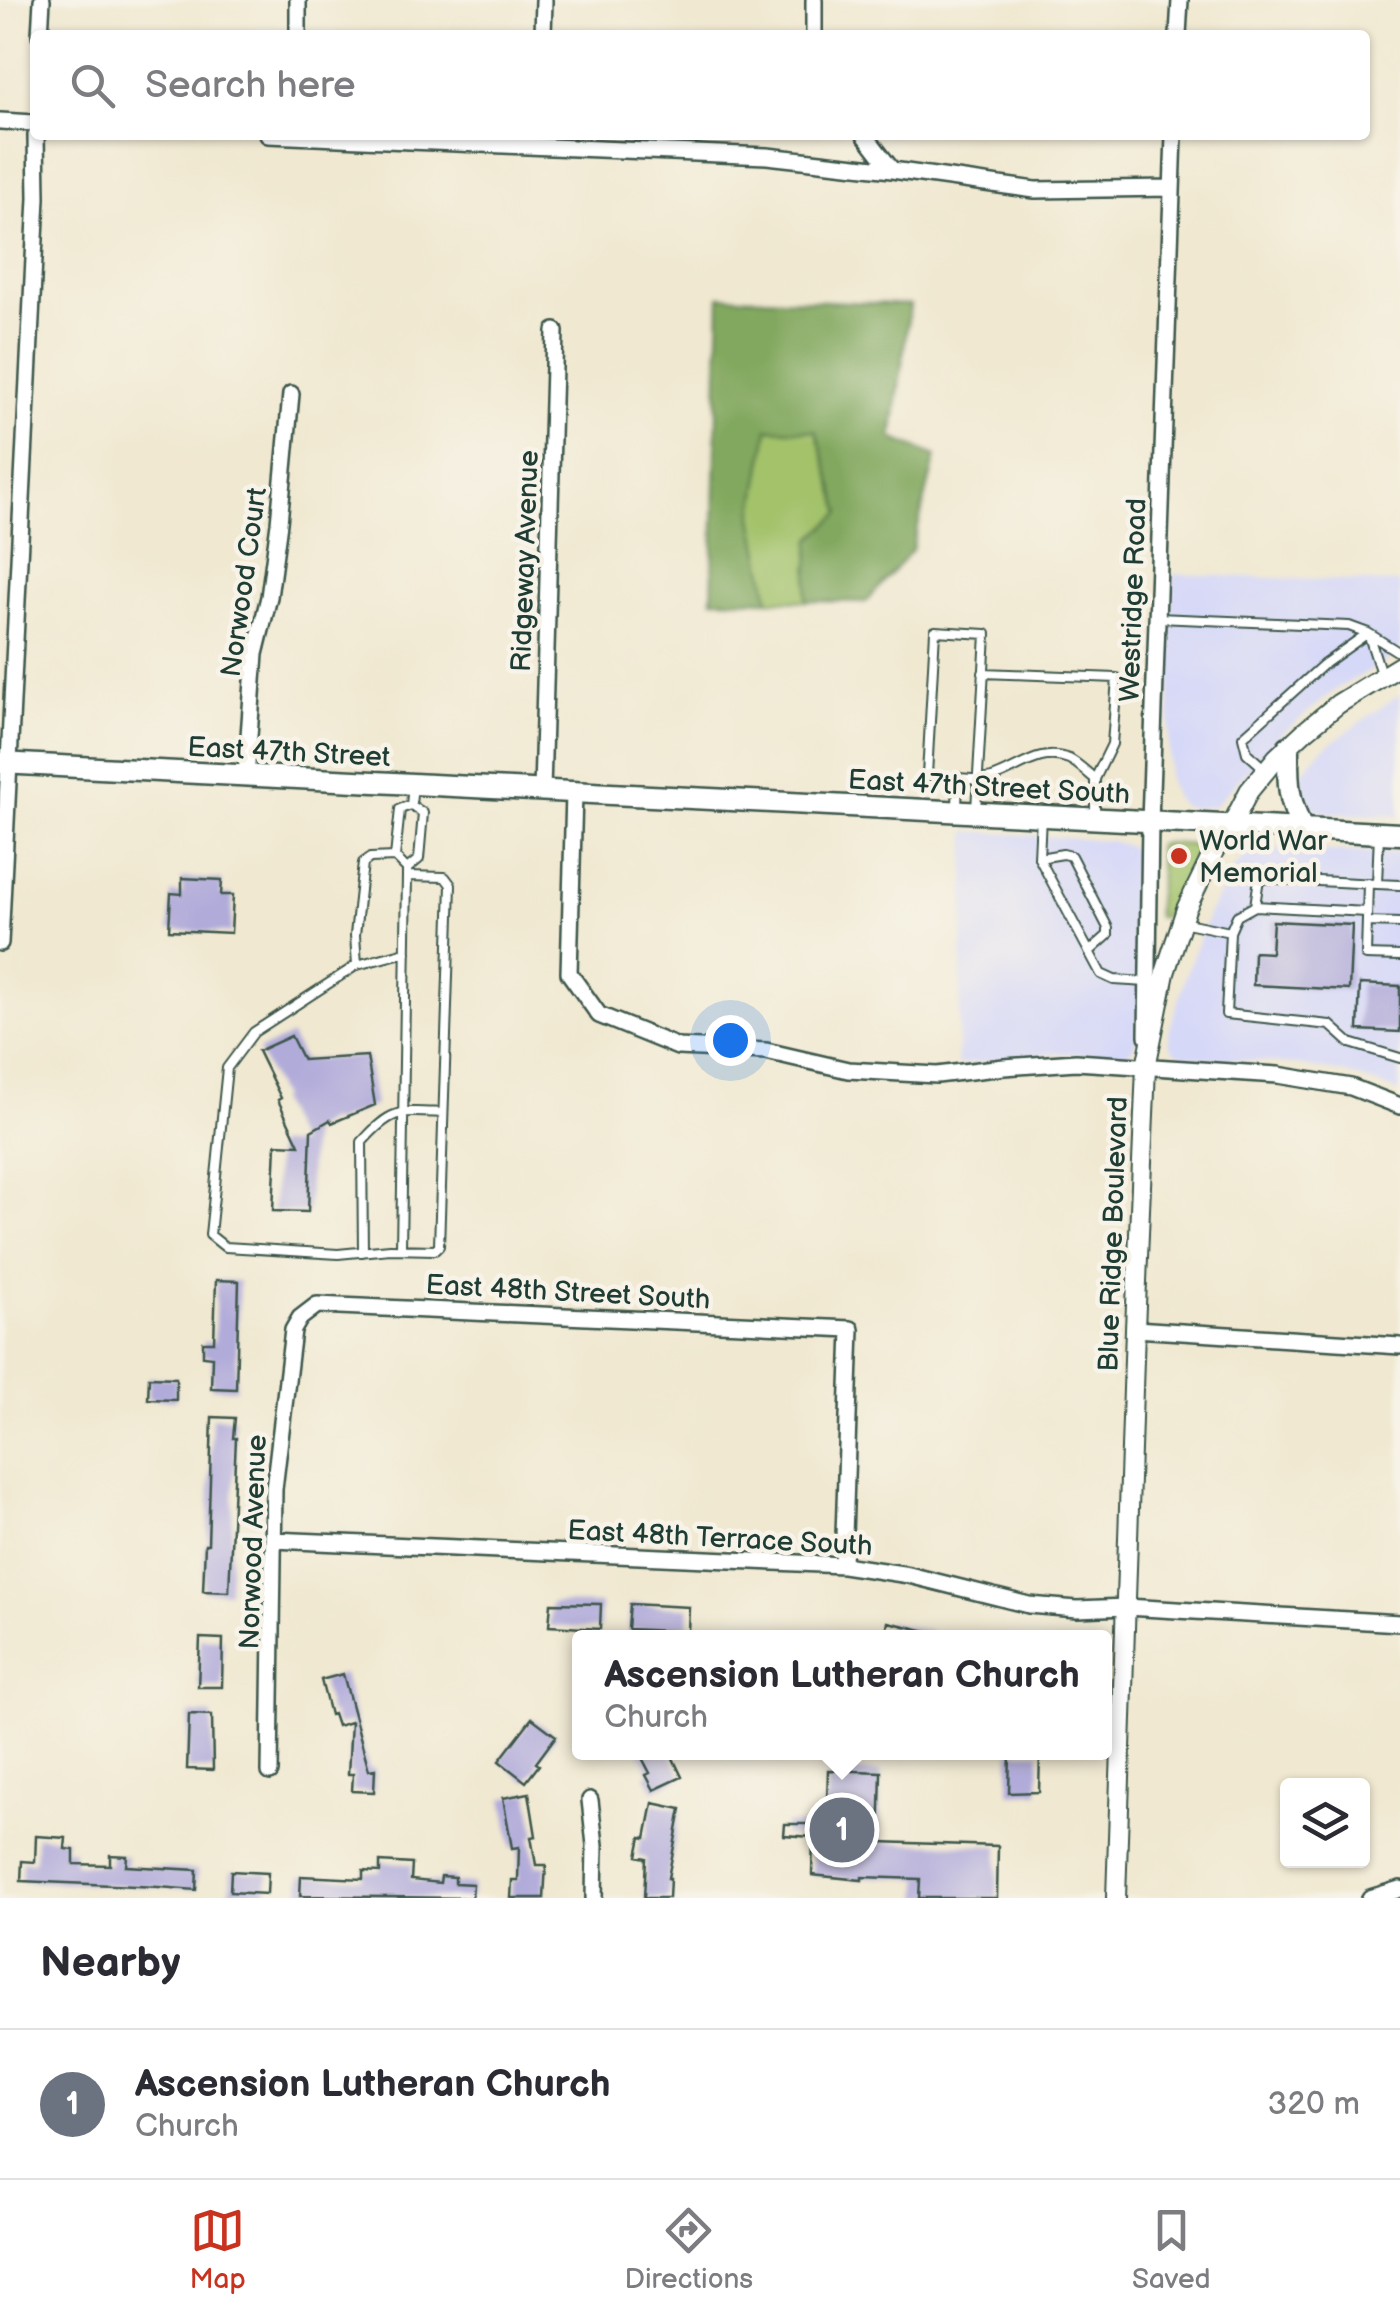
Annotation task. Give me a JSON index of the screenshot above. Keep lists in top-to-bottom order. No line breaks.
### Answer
{"streets":{"main road":["East 47th Street","East 47th Street South"],"street":["Ridgeway Avenue","Norwood Court","Westridge Road","Blue Ridge Boulevard","East 48th Street South","East 48th Terrace South","Norwood Avenue"]},"crossings":[["Ridgeway Avenue","East 47th Street"],["Norwood Court","East 47th Street"],["Westridge Road","East 47th Street South"],["Westridge Road","Blue Ridge Boulevard"],["East 47th Street","East 47th Street South"],["East 47th Street South","Blue Ridge Boulevard"],["Blue Ridge Boulevard","East 48th Terrace South"],["East 48th Street South","East 48th Terrace South"],["East 48th Street South","Norwood Avenue"],["East 48th Terrace South","Norwood Avenue"]],"places":["World War Memorial"],"page":{"search":"Search here","popup":["Ascension Lutheran Church","Church"],"pins":"1","heading":"Nearby","list":[{"mark":"1","name":"Ascension Lutheran Church","note":"Church","value":"320 m"}],"nav":["Map","Directions","Saved"]}}
